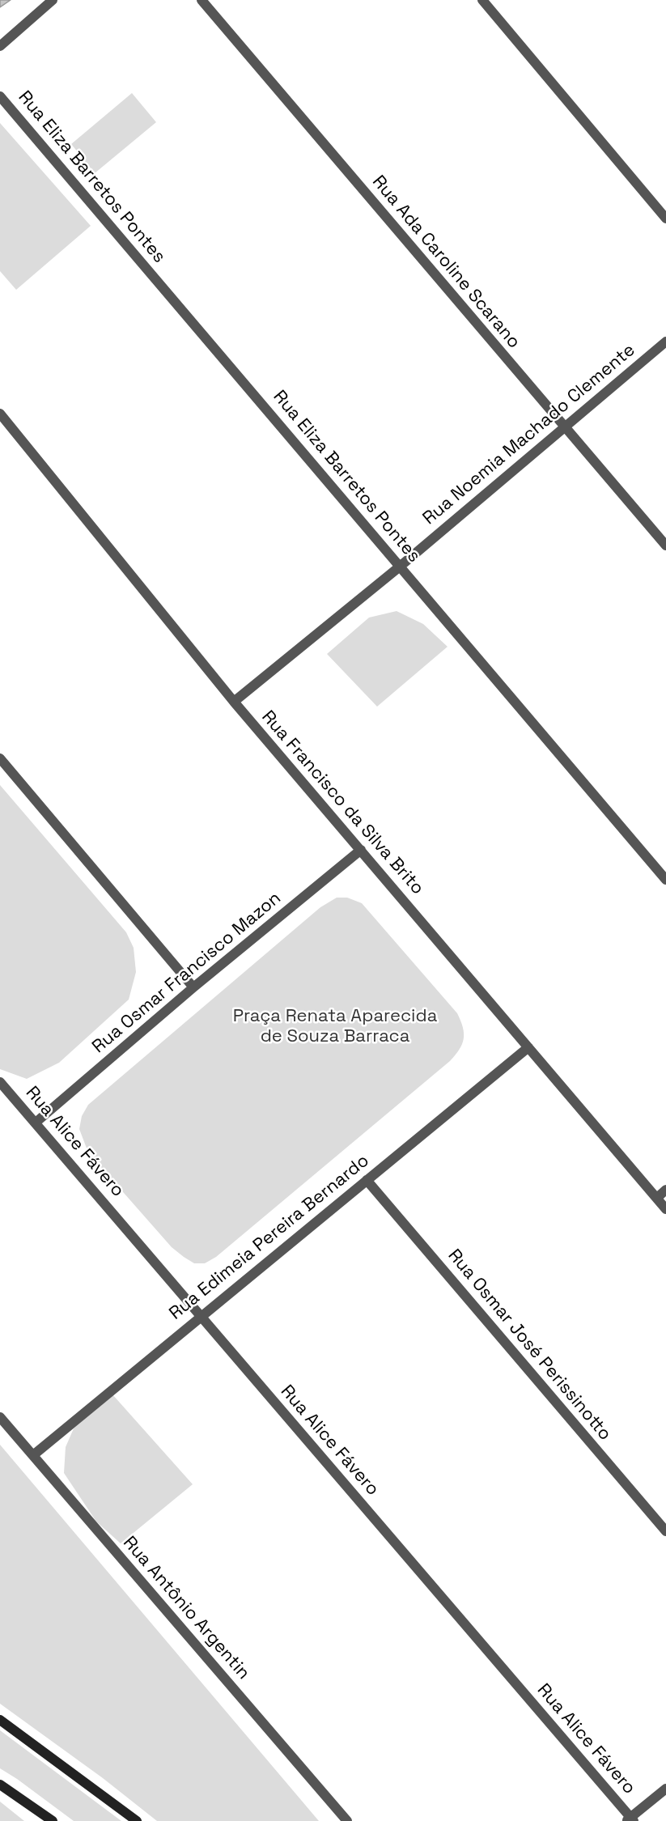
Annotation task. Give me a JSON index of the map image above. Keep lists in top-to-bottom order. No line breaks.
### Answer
{"streets":{"street":["Rua Eliza Barretos Pontes","Rua Ada Caroline Scarano","Rua Noemia Machado Clemente","Rua Francisco da Silva Brito","Rua Osmar Francisco Mazon","Rua Alice Fávero","Rua Edimeia Pereira Bernardo","Rua Osmar José Perissinotto","Rua Antônio Argentin"]},"crossings":[["Rua Eliza Barretos Pontes","Rua Noemia Machado Clemente"],["Rua Ada Caroline Scarano","Rua Noemia Machado Clemente"],["Rua Noemia Machado Clemente","Rua Francisco da Silva Brito"],["Rua Francisco da Silva Brito","Rua Osmar Francisco Mazon"],["Rua Francisco da Silva Brito","Rua Edimeia Pereira Bernardo"],["Rua Osmar Francisco Mazon","Rua Alice Fávero"],["Rua Alice Fávero","Rua Edimeia Pereira Bernardo"],["Rua Edimeia Pereira Bernardo","Rua Osmar José Perissinotto"],["Rua Edimeia Pereira Bernardo","Rua Antônio Argentin"]],"parks":["Praça Renata Aparecida de Souza Barraca"]}
